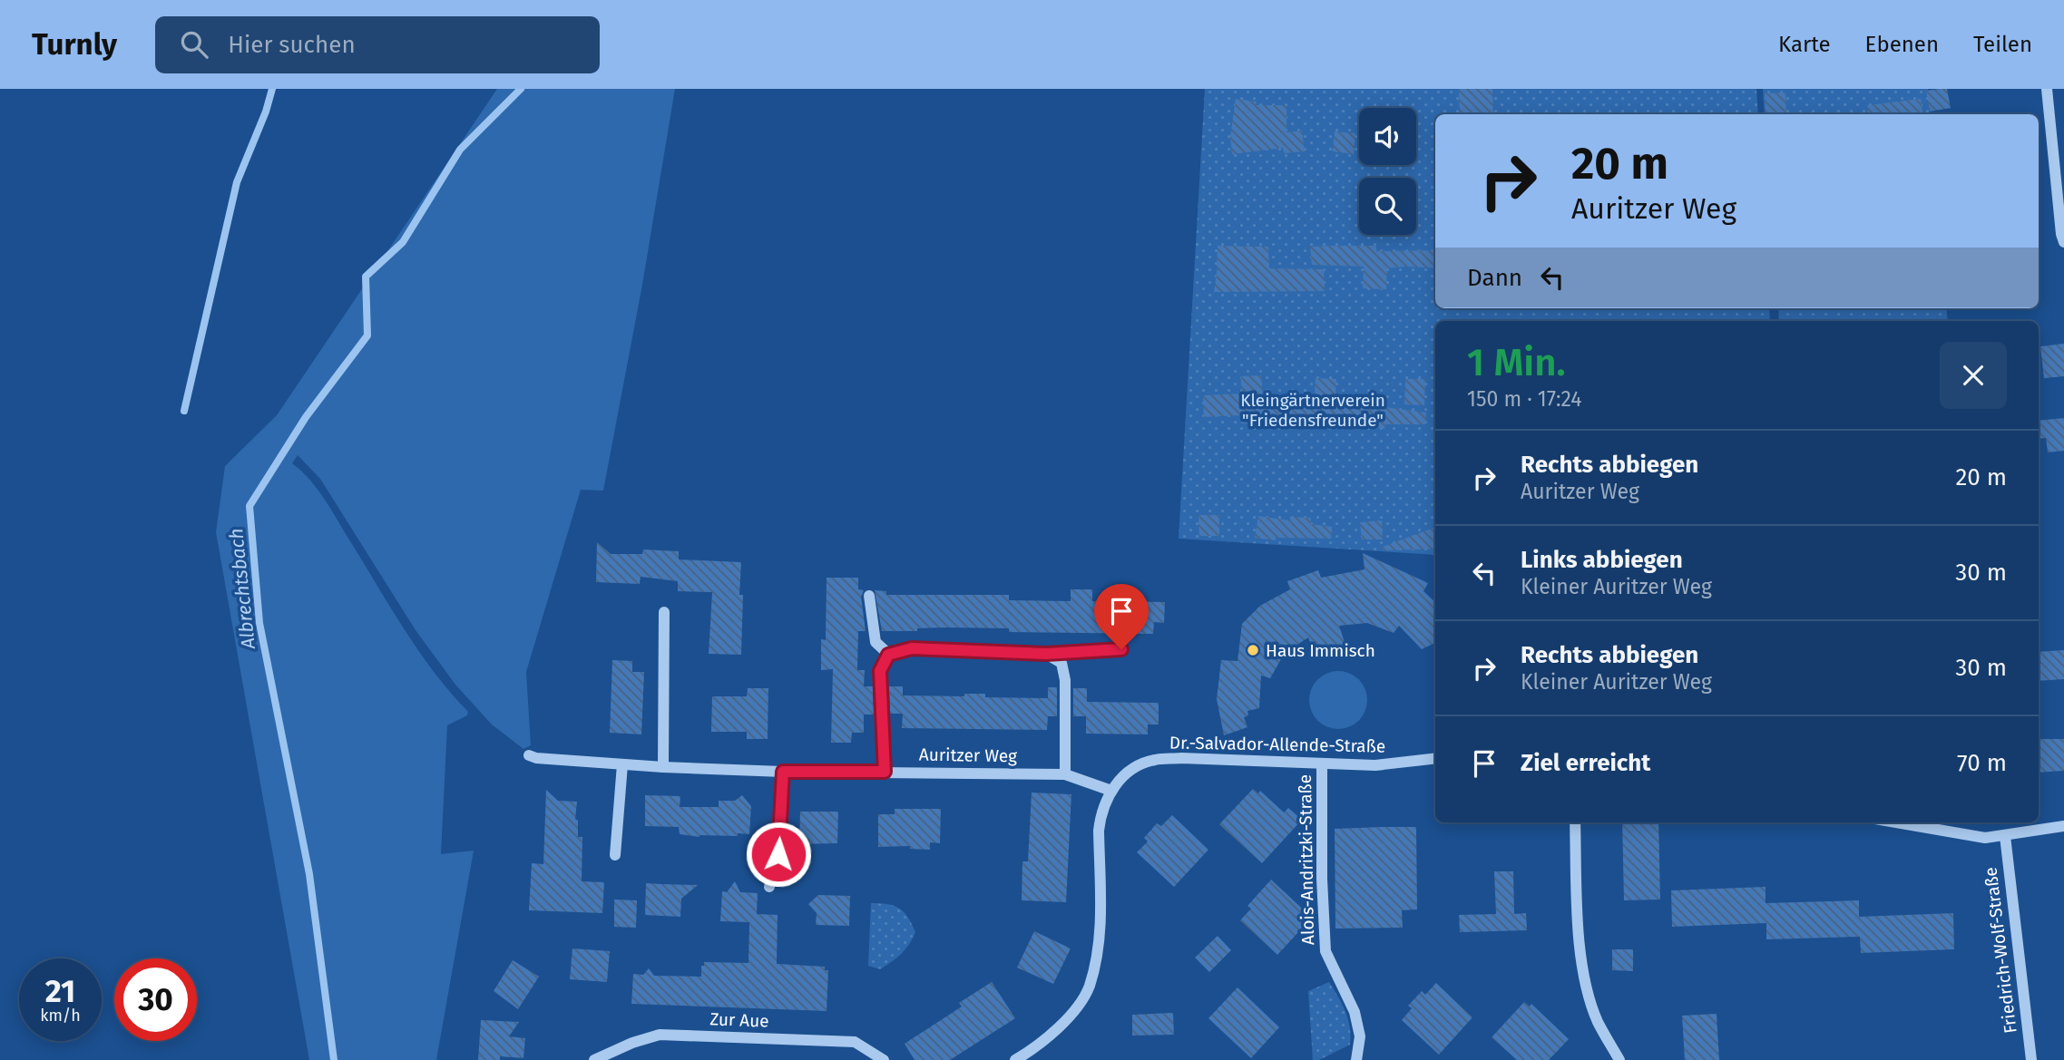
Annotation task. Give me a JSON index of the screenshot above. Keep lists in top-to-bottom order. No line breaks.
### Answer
{"streets":{"street":["Dr.-Salvador-Allende-Straße","Auritzer Weg","Alois-Andritzki-Straße","Friedrich-Wolf-Straße","Zur Aue"]},"crossings":[["Dr.-Salvador-Allende-Straße","Auritzer Weg"],["Dr.-Salvador-Allende-Straße","Alois-Andritzki-Straße"]],"water":["Albrechtsbach"],"parks":["Kleingärtnerverein \"Friedensfreunde\""],"places":["Haus Immisch"],"page":{"header":"Turnly","search":"Hier suchen","nav":["Karte","Ebenen","Teilen"],"turn":["20 m","Auritzer Weg"],"then":"Dann","heading":["1 Min.","150 m · 17:24"],"list":[{"name":"Rechts abbiegen","note":"Auritzer Weg","value":"20 m"},{"name":"Links abbiegen","note":"Kleiner Auritzer Weg","value":"30 m"},{"name":"Rechts abbiegen","note":"Kleiner Auritzer Weg","value":"30 m"},{"name":"Ziel erreicht","value":"70 m"}],"speed":"21 km/h","limit":"30"}}
